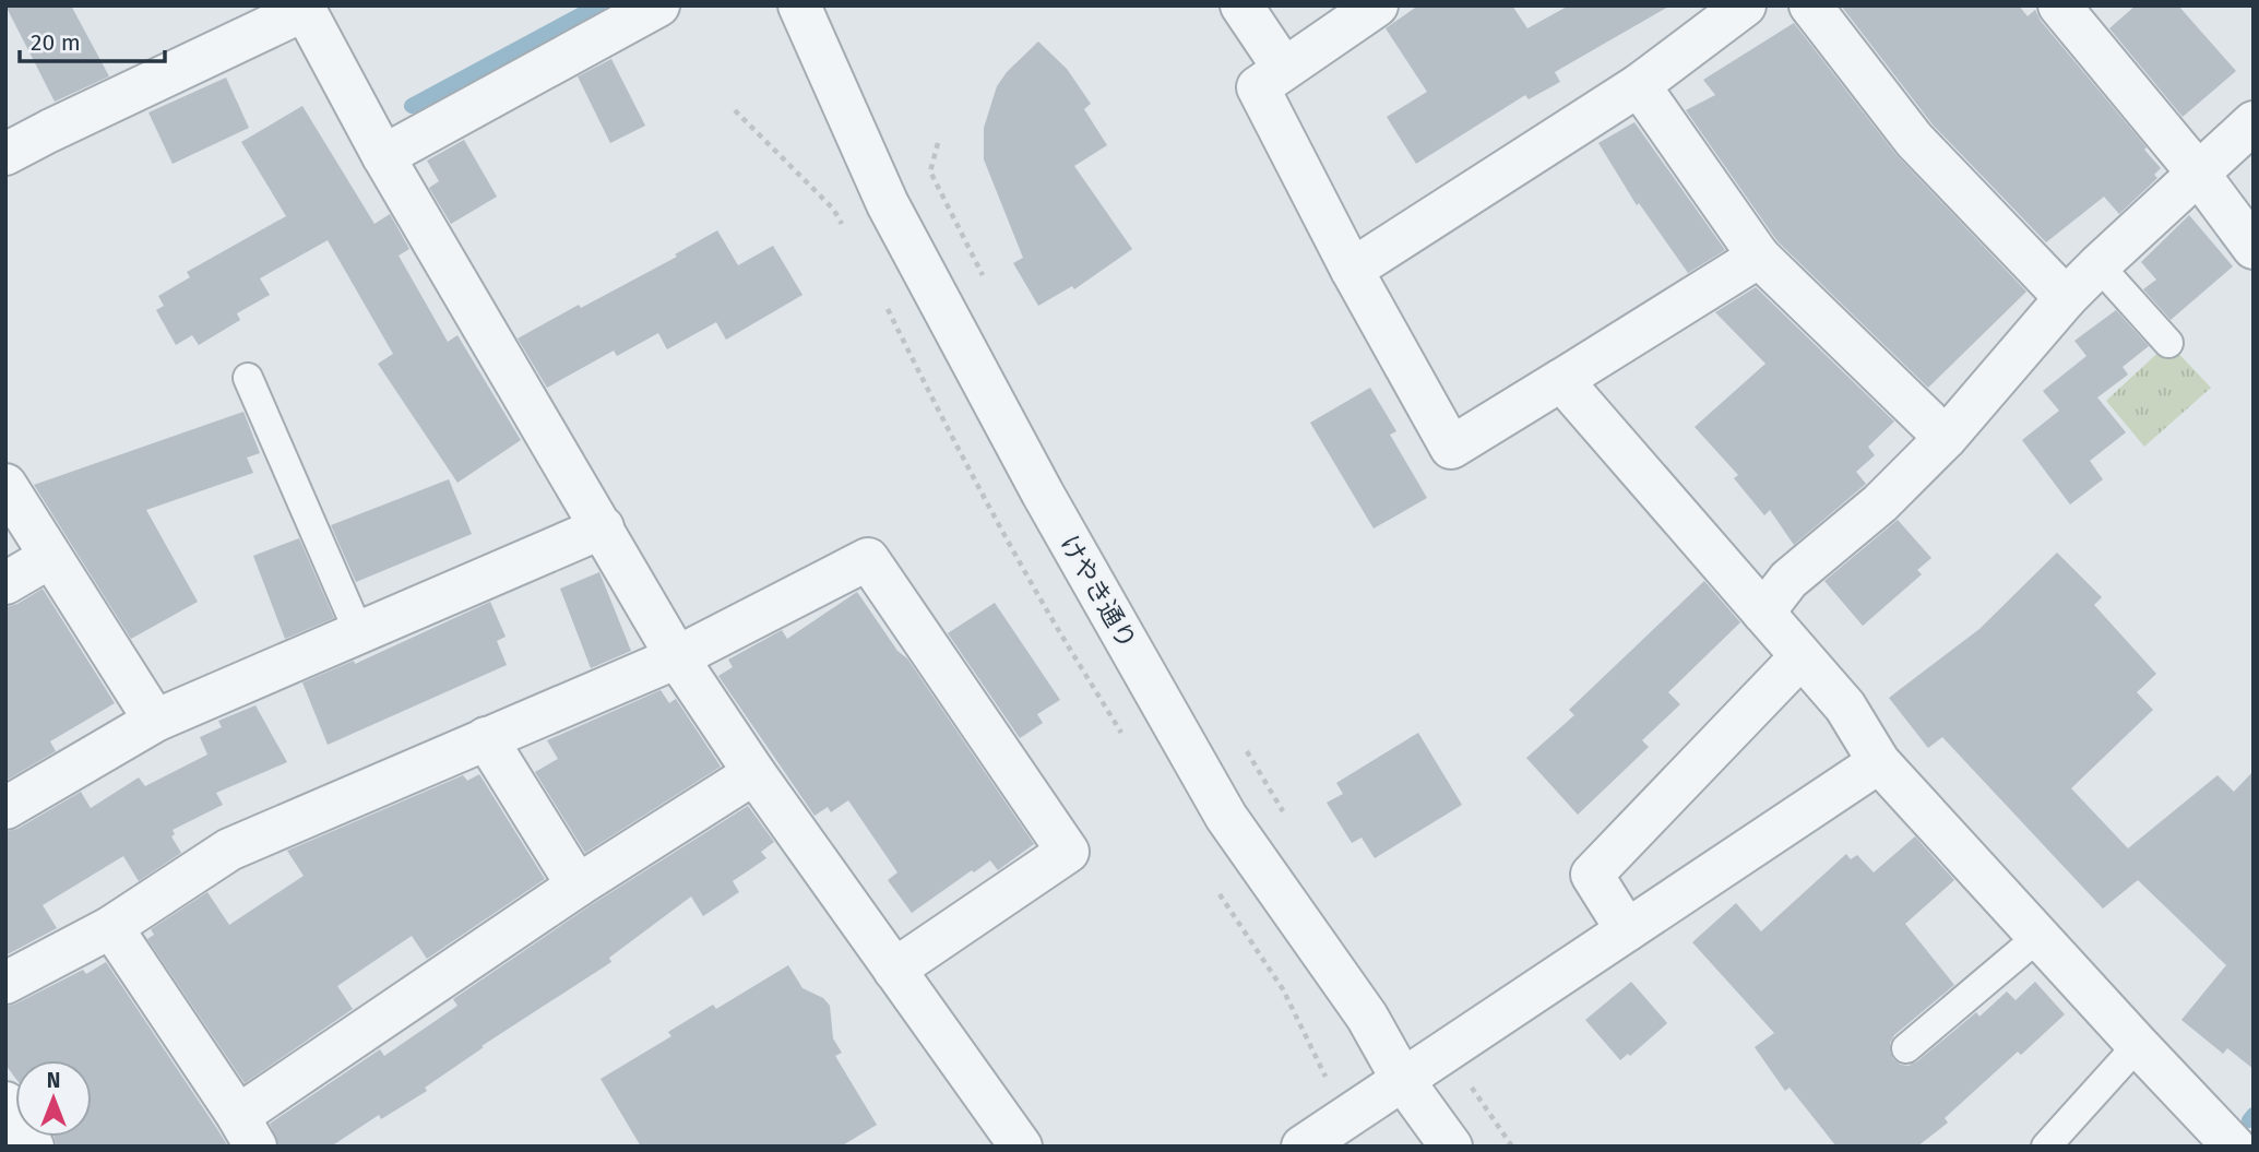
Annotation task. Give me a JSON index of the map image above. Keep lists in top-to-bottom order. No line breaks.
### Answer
{"streets":{"street":["けやき通り"]},"scale_bar":"20 m","north":"top"}
